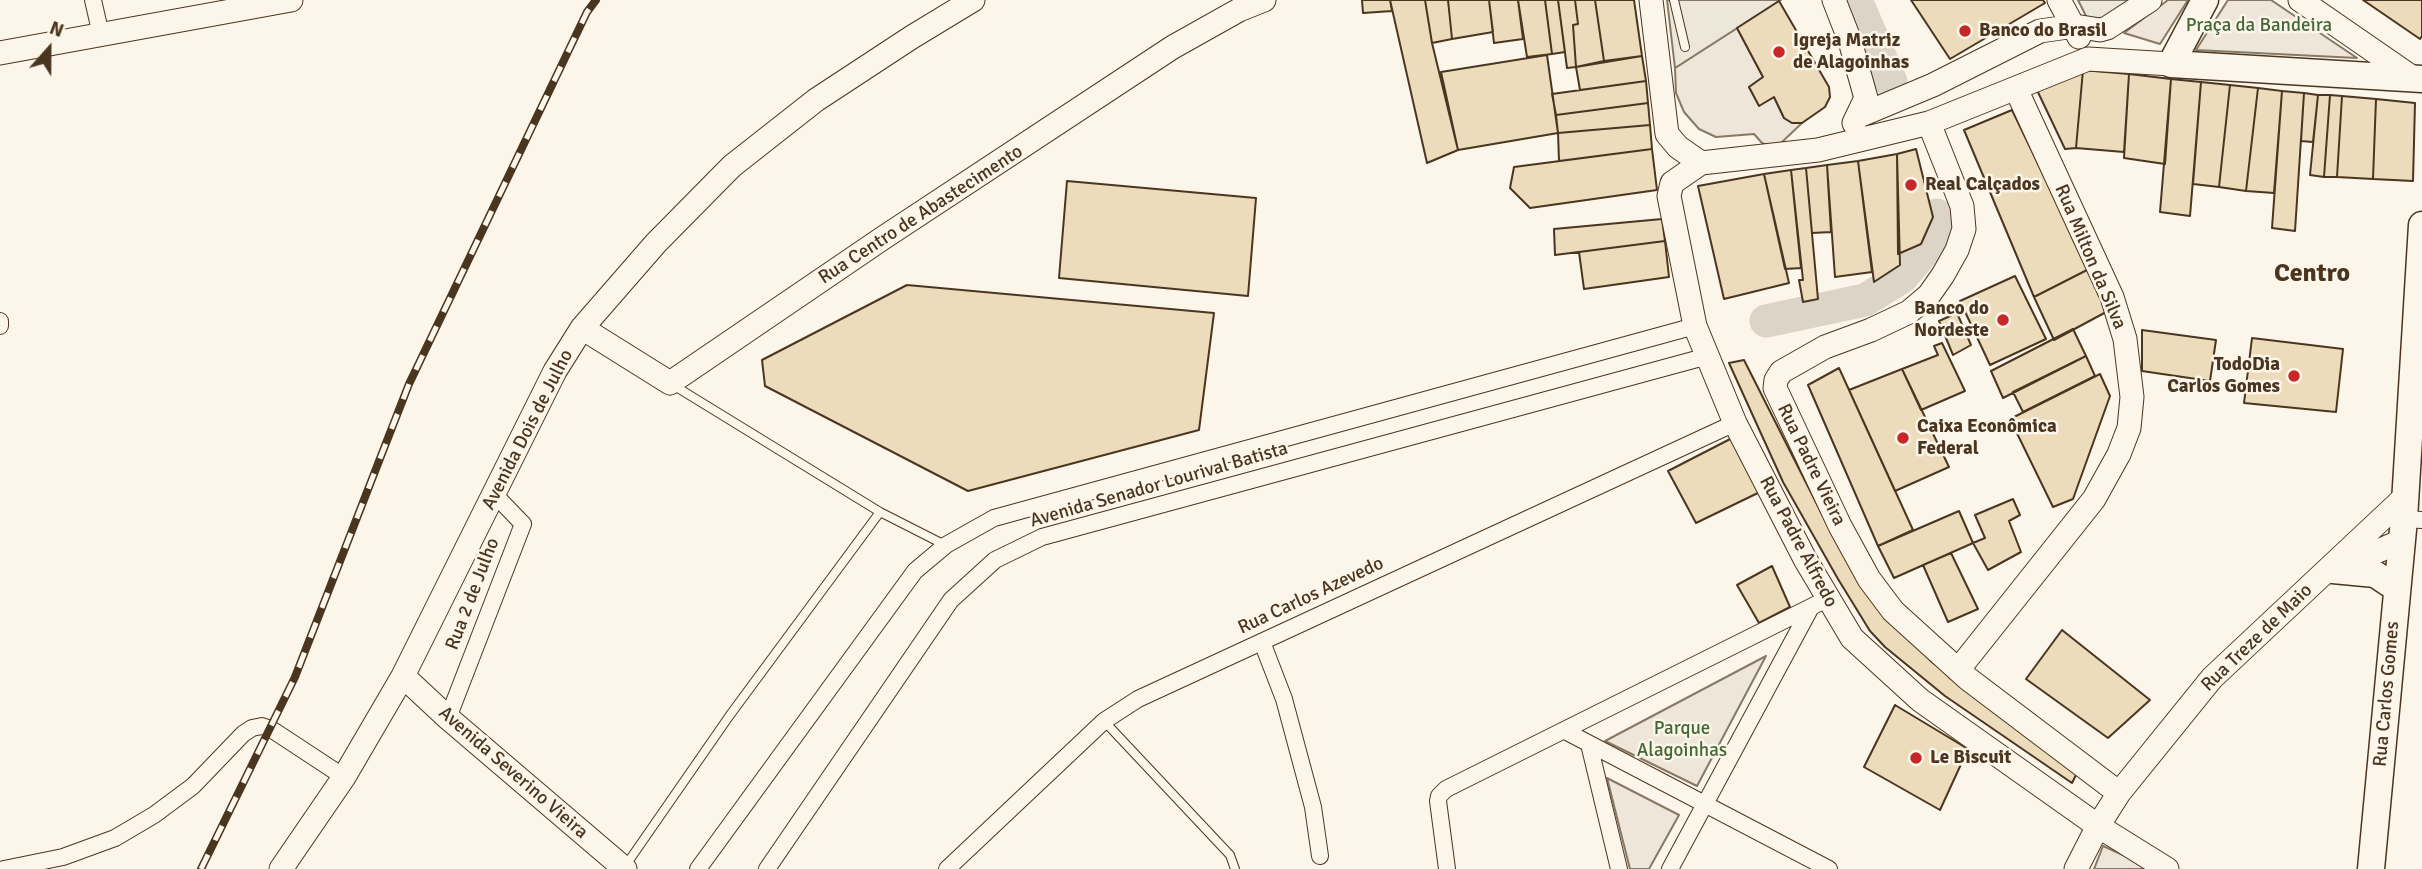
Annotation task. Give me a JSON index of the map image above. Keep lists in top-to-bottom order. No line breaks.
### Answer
{"streets":{"main road":["Rua Carlos Gomes"],"street":["Rua Centro de Abastecimento","Rua Milton da Silva","Avenida Dois de Julho","Rua Padre Vieira","Avenida Senador Lourival Batista","Rua Padre Alfredo","Rua 2 de Julho","Rua Carlos Azevedo","Rua Treze de Maio","Avenida Severino Vieira"]},"crossings":[["Rua Milton da Silva","Rua Padre Vieira"],["Avenida Dois de Julho","Rua 2 de Julho"],["Avenida Dois de Julho","Avenida Severino Vieira"],["Rua Padre Vieira","Rua Treze de Maio"],["Avenida Senador Lourival Batista","Rua Padre Alfredo"],["Rua Padre Alfredo","Rua Carlos Azevedo"],["Rua Padre Alfredo","Rua Treze de Maio"],["Rua 2 de Julho","Avenida Severino Vieira"],["Rua Treze de Maio","Rua Carlos Gomes"]],"districts":["Centro"],"parks":["Praça da Bandeira","Parque Alagoinhas"],"places":["Banco do Brasil","Igreja Matriz de Alagoinhas","Real Calçados","Banco do Nordeste","TodoDia Carlos Gomes","Caixa Econômica Federal","Le Biscuit"],"north":"top"}
